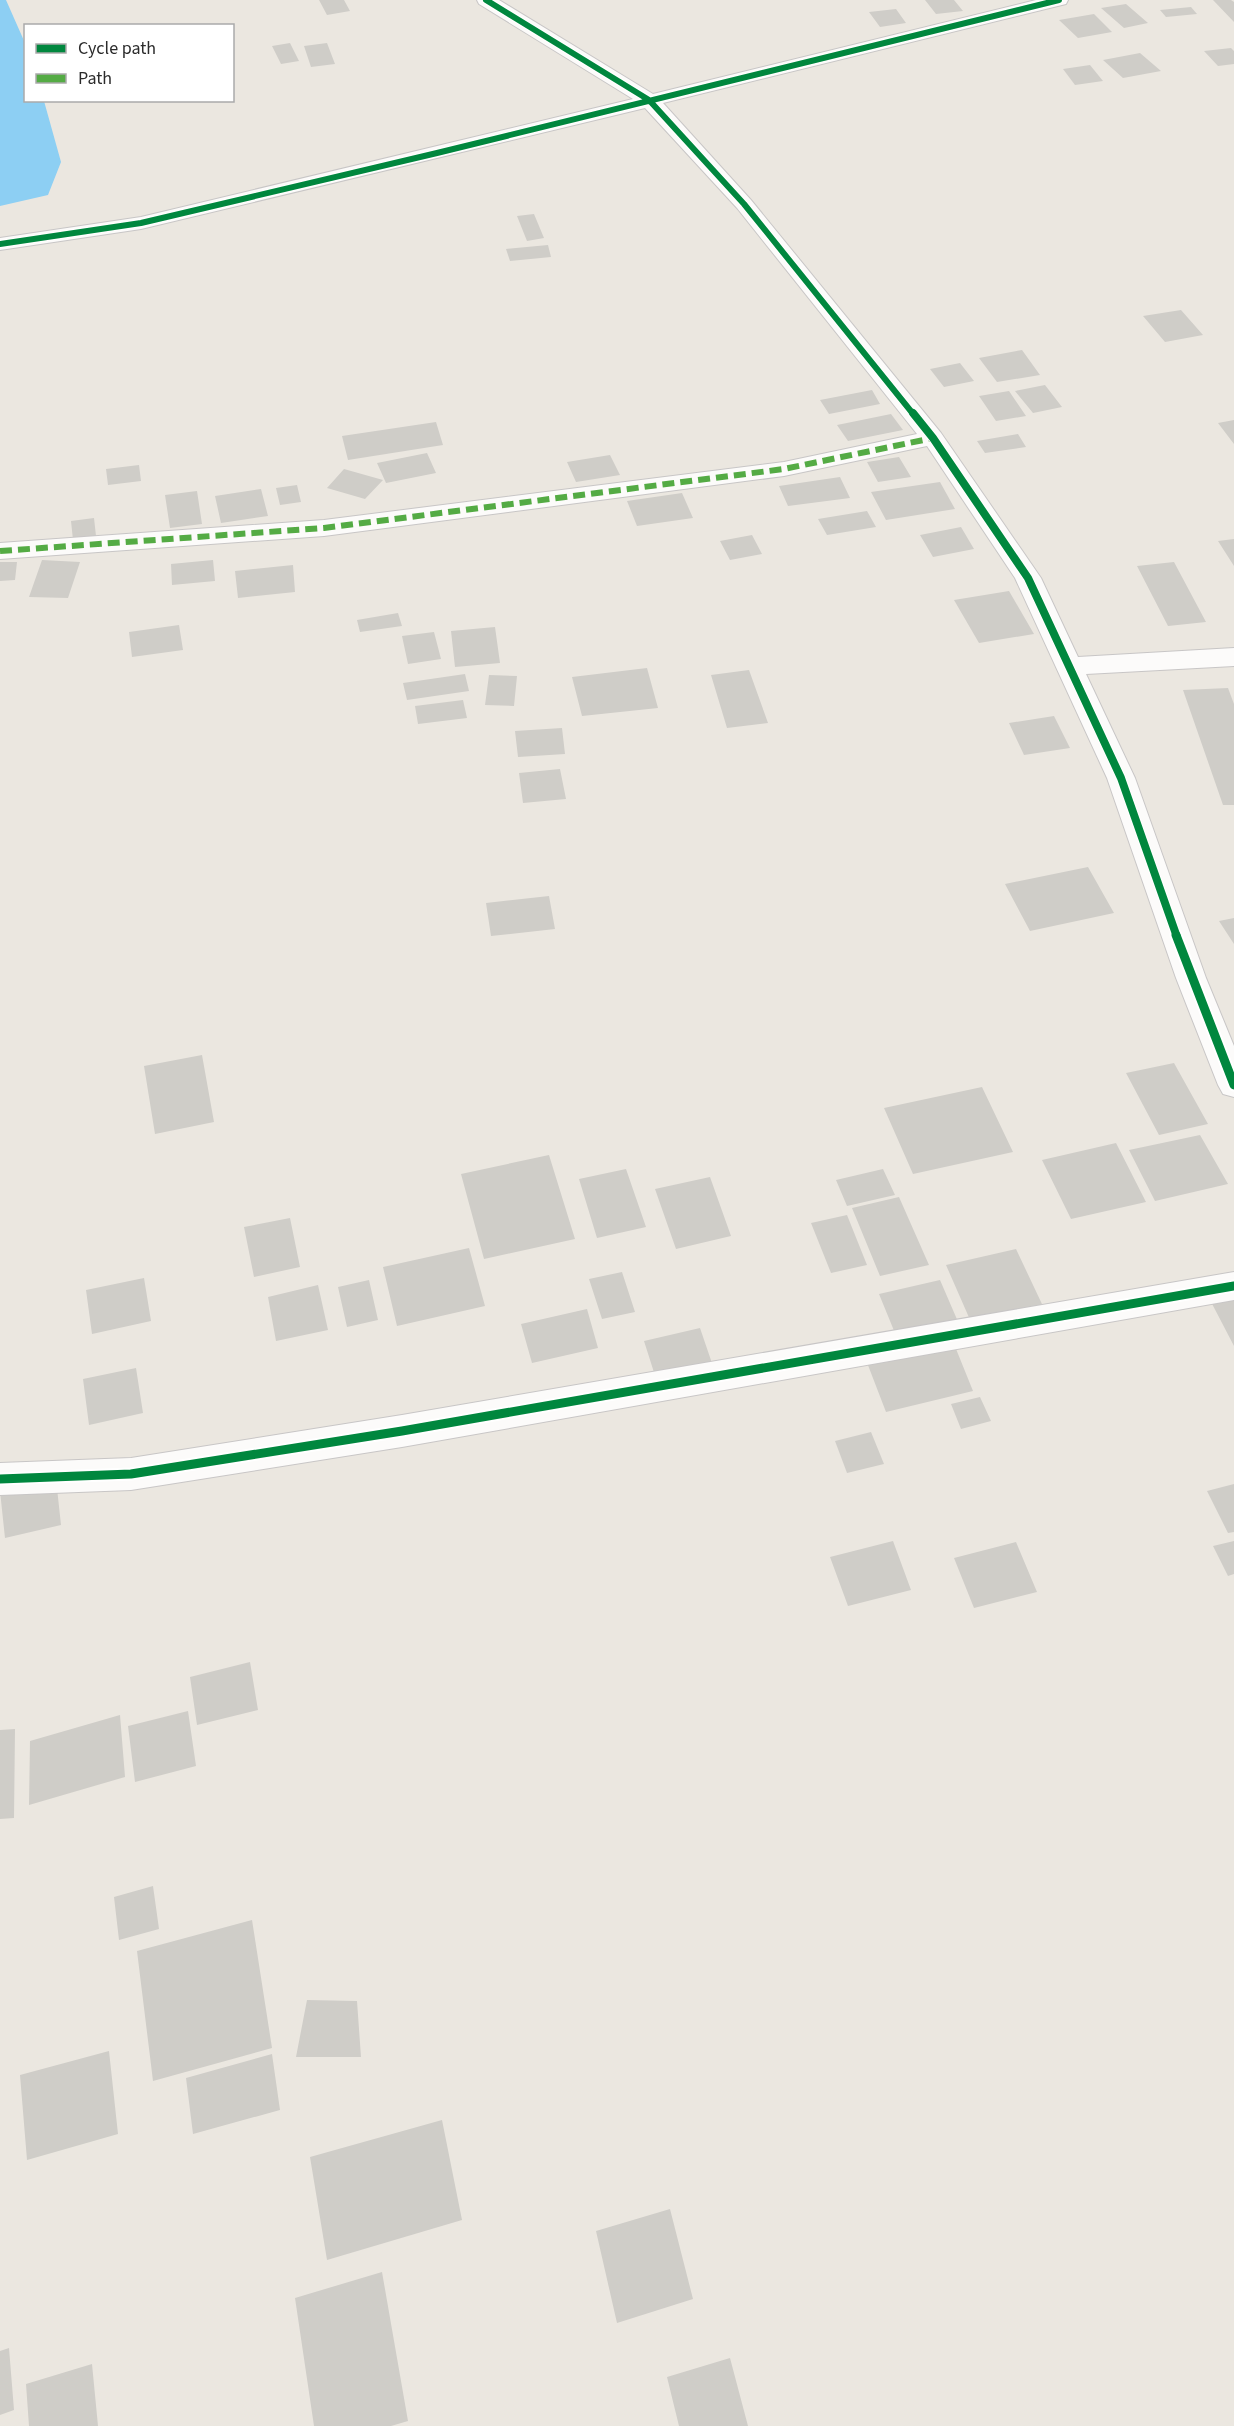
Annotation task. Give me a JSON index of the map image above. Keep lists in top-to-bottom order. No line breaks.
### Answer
{"legend":["Cycle path","Path"]}
